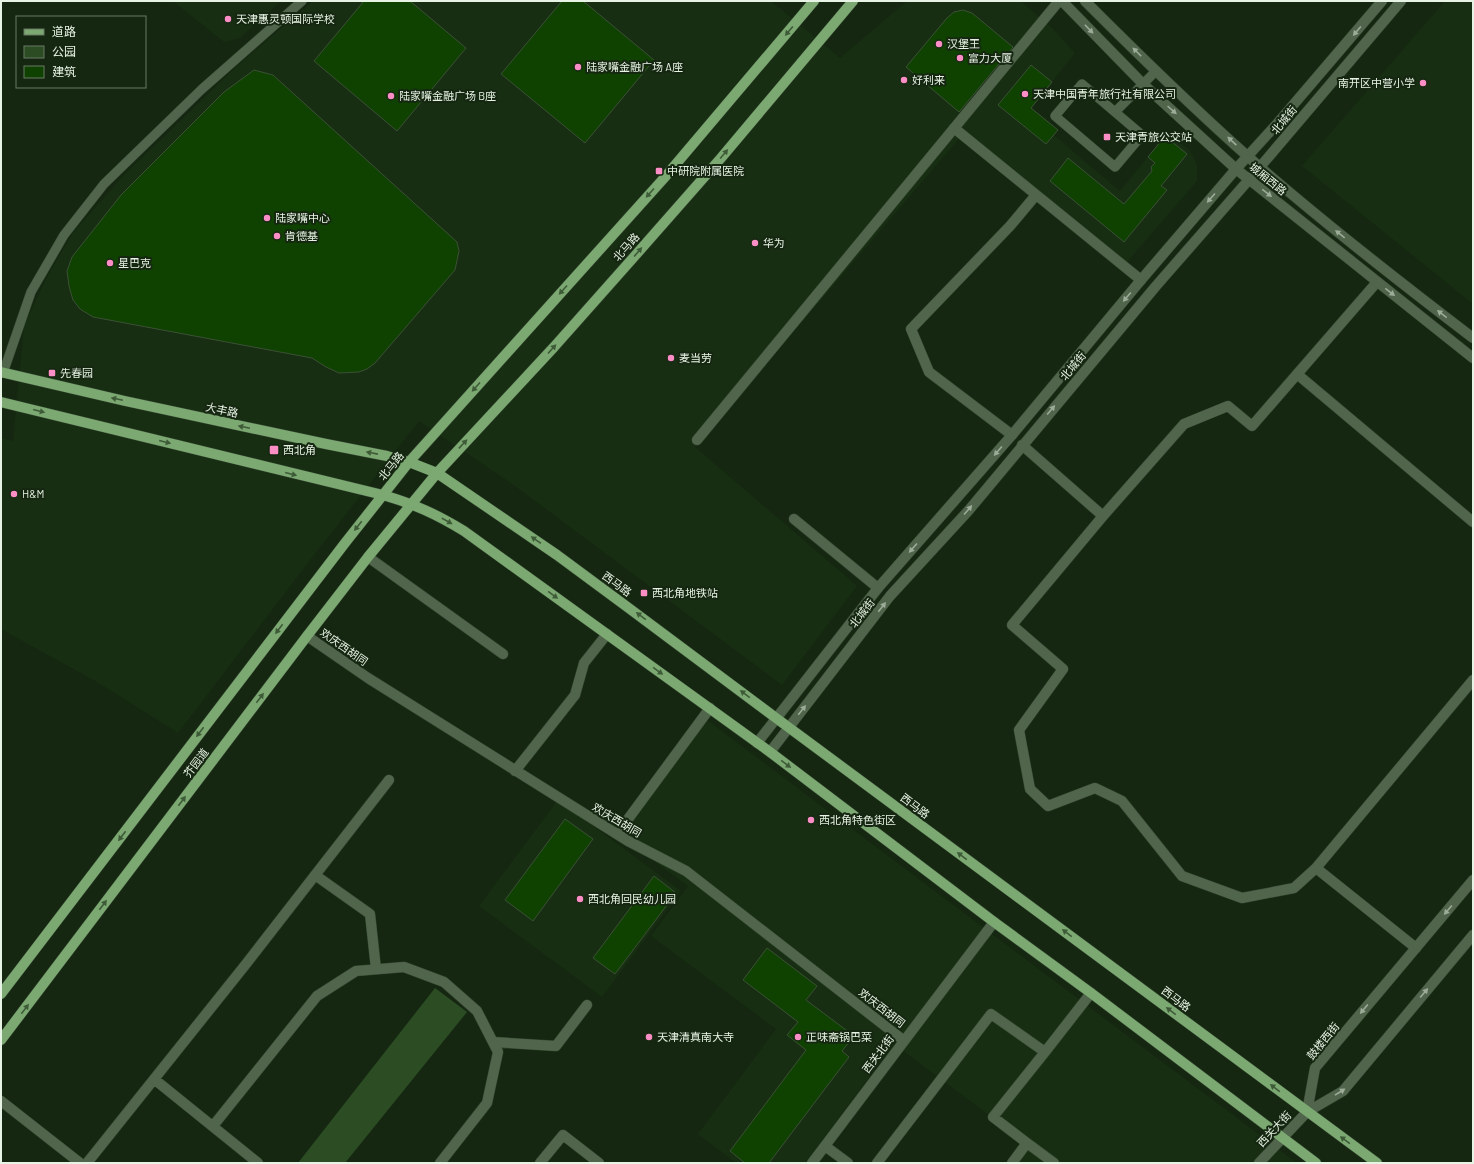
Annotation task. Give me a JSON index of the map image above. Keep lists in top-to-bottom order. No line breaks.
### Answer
{"streets":{"main road":["北马路","大丰路","西马路","芥园道"],"street":["北城街","城厢西路","欢庆西胡同","鼓楼西街","西关北街","西关大街"]},"crossings":[["北城街","城厢西路"],["北城街","西马路"],["北马路","大丰路"],["北马路","西马路"],["北马路","芥园道"],["大丰路","西马路"],["西马路","鼓楼西街"],["西马路","西关大街"],["欢庆西胡同","芥园道"],["欢庆西胡同","西关北街"],["鼓楼西街","西关大街"]],"places":{"other":["天津惠灵顿国际学校","汉堡王","富力大厦","陆家嘴金融广场 A座","好利来","南开区中营小学","天津中国青年旅行社有限公司","陆家嘴金融广场 B座","陆家嘴中心","肯德基","华为","星巴克","麦当劳","H&M","西北角特色街区","西北角回民幼儿园","天津清真南大寺","正味斋锅巴菜"],"transit":["天津青旅公交站","中研院附属医院","先春园","西北角","西北角地铁站"]},"legend":["道路","公园","建筑"]}
